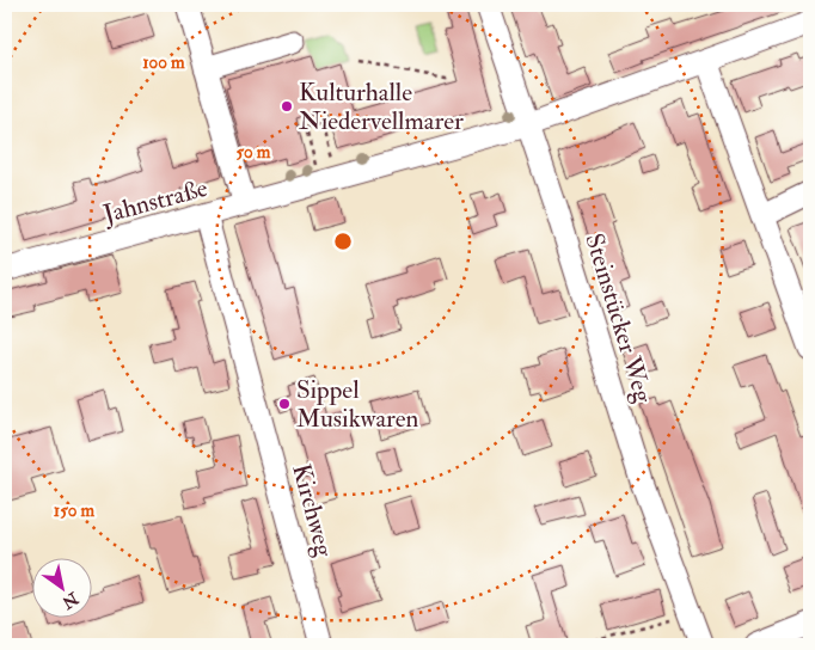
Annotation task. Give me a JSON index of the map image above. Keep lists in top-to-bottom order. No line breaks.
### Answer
{"streets":{"street":["Jahnstraße","Steinstücker Weg","Kirchweg"]},"crossings":[["Jahnstraße","Steinstücker Weg"],["Jahnstraße","Kirchweg"]],"places":["Kulturhalle Niedervellmarer","Sippel Musikwaren"],"north":"bottom right","rings":["100 m","50 m","150 m"]}
